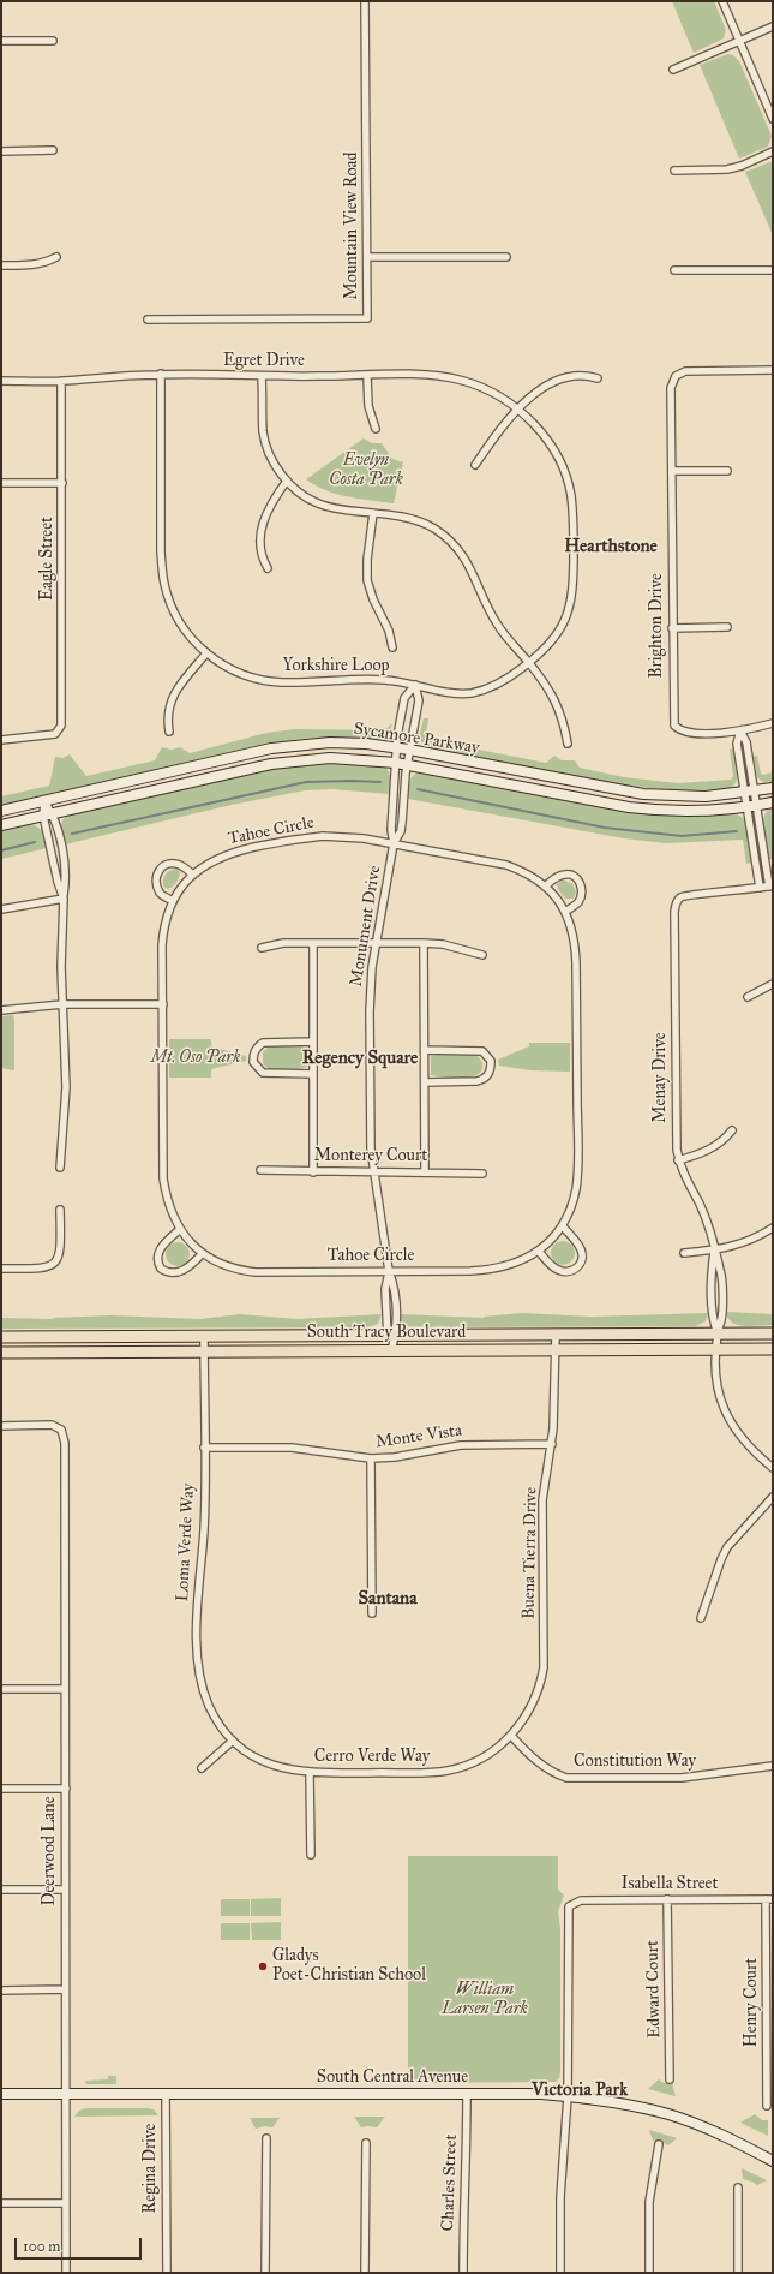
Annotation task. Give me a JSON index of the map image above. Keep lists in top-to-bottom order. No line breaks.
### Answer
{"streets":{"main road":["Sycamore Parkway","South Tracy Boulevard","South Central Avenue"],"street":["Mountain View Road","Egret Drive","Eagle Street","Brighton Drive","Yorkshire Loop","Tahoe Circle","Monument Drive","Menay Drive","Monterey Court","Monte Vista","Loma Verde Way","Buena Tierra Drive","Cerro Verde Way","Constitution Way","Deerwood Lane","Isabella Street","Edward Court","Henry Court","Regina Drive","Charles Street"]},"crossings":[["Egret Drive","Eagle Street"],["Egret Drive","Yorkshire Loop"],["Yorkshire Loop","Monument Drive"],["Sycamore Parkway","Monument Drive"],["Tahoe Circle","Monument Drive"],["Monument Drive","Monterey Court"],["Monument Drive","South Tracy Boulevard"],["Menay Drive","South Tracy Boulevard"],["South Tracy Boulevard","Loma Verde Way"],["South Tracy Boulevard","Buena Tierra Drive"],["Monte Vista","Loma Verde Way"],["Monte Vista","Buena Tierra Drive"],["Loma Verde Way","Cerro Verde Way"],["Buena Tierra Drive","Cerro Verde Way"],["Buena Tierra Drive","Constitution Way"],["Cerro Verde Way","Constitution Way"],["Deerwood Lane","South Central Avenue"],["Isabella Street","Edward Court"],["Isabella Street","Henry Court"],["Isabella Street","South Central Avenue"],["South Central Avenue","Regina Drive"],["South Central Avenue","Charles Street"]],"districts":["Hearthstone","Regency Square","Santana","Victoria Park"],"parks":["Evelyn Costa Park","Mt. Oso Park","William Larsen Park"],"places":["Gladys Poet-Christian School"],"scale_bar":"100 m"}
